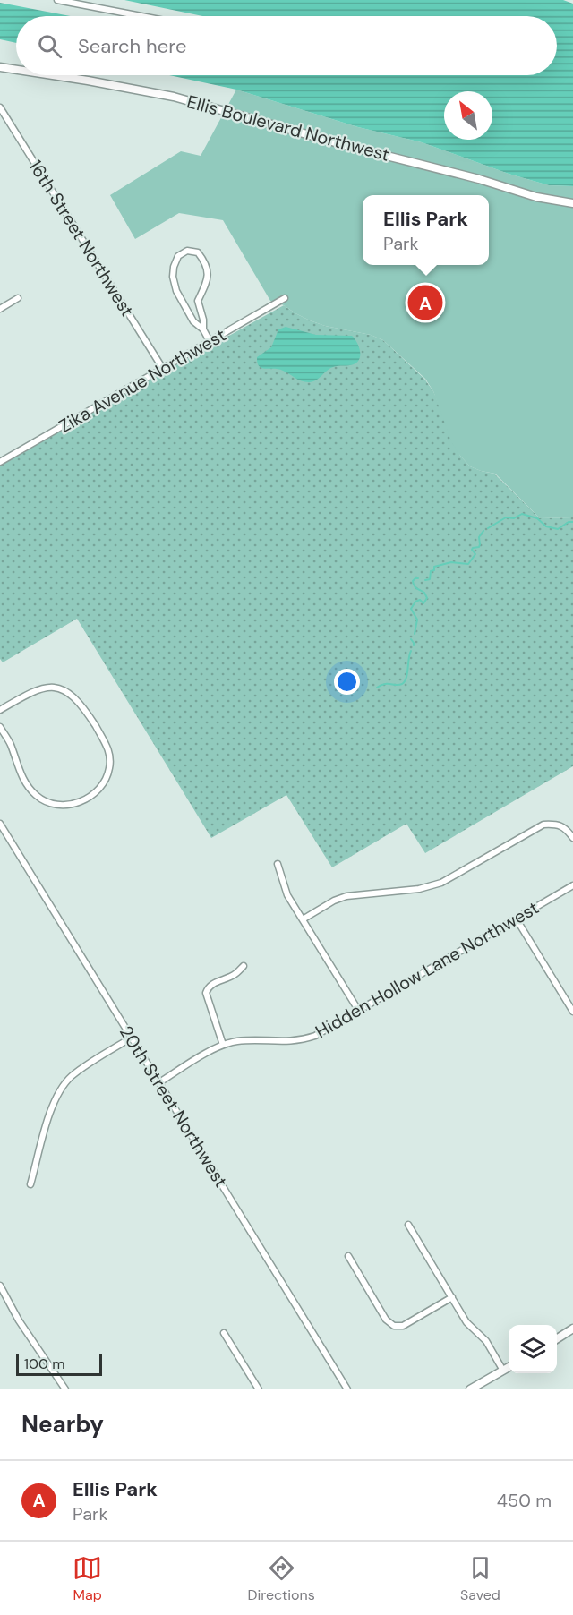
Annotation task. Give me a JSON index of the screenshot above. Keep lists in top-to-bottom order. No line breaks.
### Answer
{"streets":{"street":["Ellis Boulevard Northwest","16th Street Northwest","Zika Avenue Northwest","Hidden Hollow Lane Northwest","20th Street Northwest"]},"crossings":[["16th Street Northwest","Zika Avenue Northwest"],["Hidden Hollow Lane Northwest","20th Street Northwest"]],"scale_bar":"100 m","north":"top left","page":{"search":"Search here","popup":["Ellis Park","Park"],"pins":"A","scale":"100 m","heading":"Nearby","list":[{"mark":"A","name":"Ellis Park","note":"Park","value":"450 m"}],"nav":["Map","Directions","Saved"]}}
